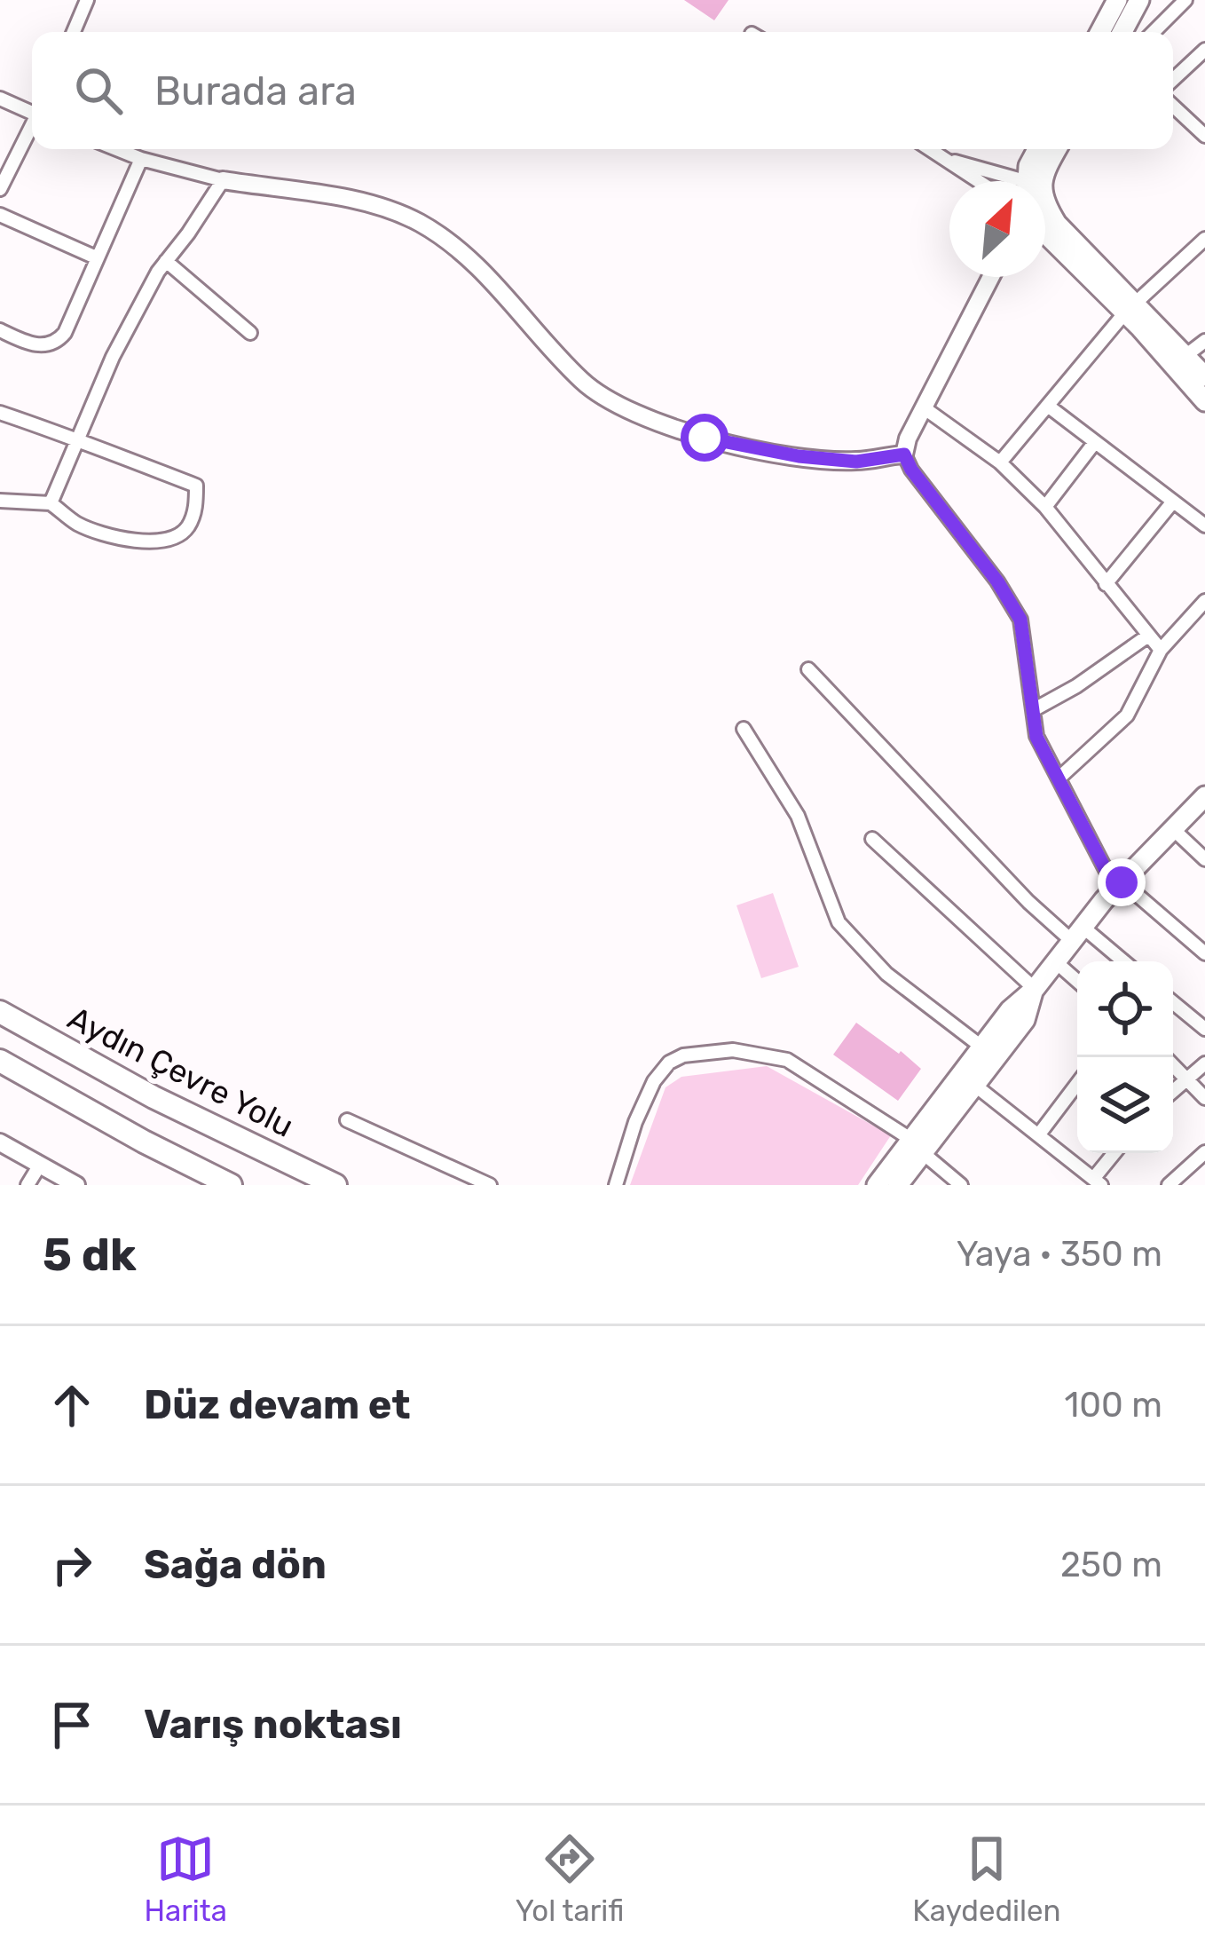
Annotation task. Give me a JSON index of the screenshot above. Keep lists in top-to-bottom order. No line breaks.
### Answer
{"streets":{"highway":["Aydın Çevre Yolu"]},"north":"top right","page":{"search":"Burada ara","heading":["5 dk","Yaya · 350 m"],"list":[["Düz devam et","100 m"],["Sağa dön","250 m"],"Varış noktası"],"nav":["Harita","Yol tarifi","Kaydedilen"]}}
